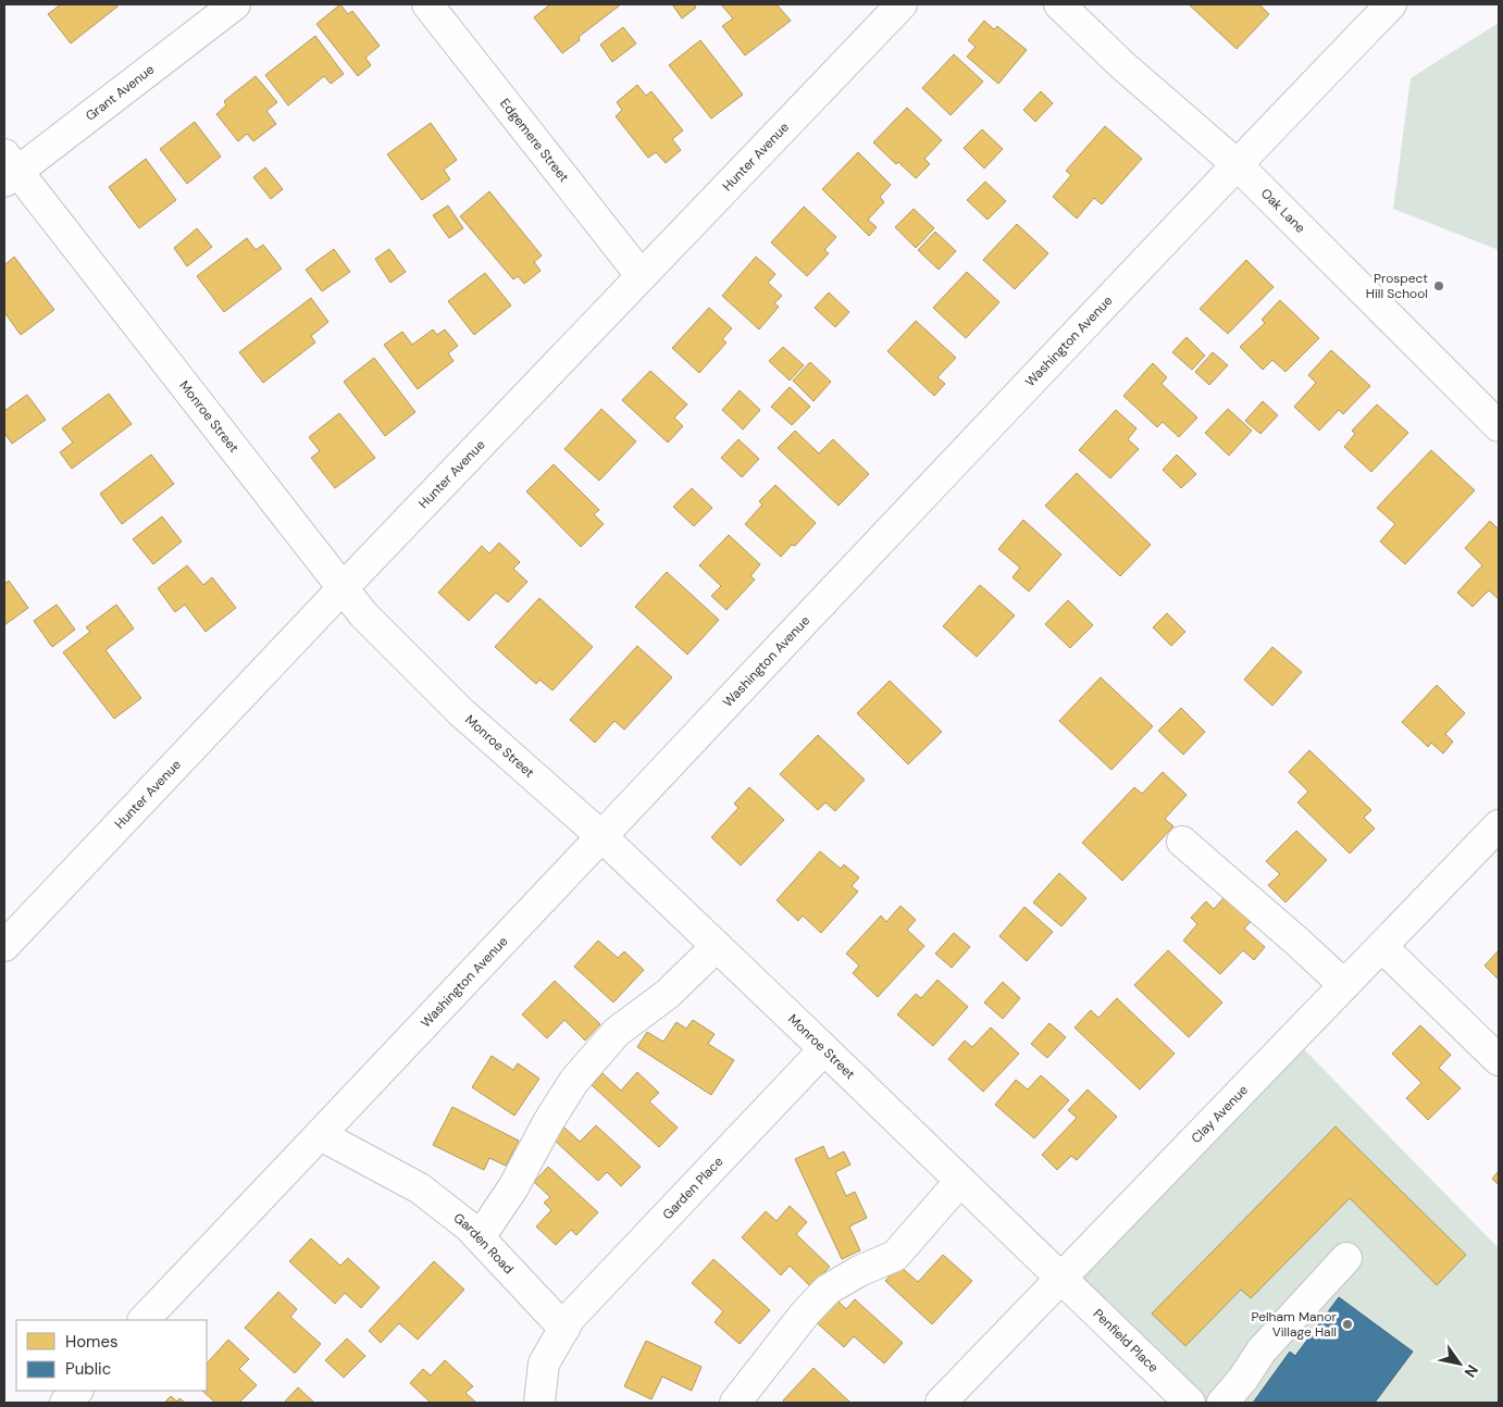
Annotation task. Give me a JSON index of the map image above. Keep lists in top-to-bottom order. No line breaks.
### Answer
{"streets":{"street":["Grant Avenue","Edgemere Street","Hunter Avenue","Oak Lane","Washington Avenue","Monroe Street","Clay Avenue","Garden Place","Garden Road","Penfield Place"]},"crossings":[["Grant Avenue","Monroe Street"],["Edgemere Street","Hunter Avenue"],["Hunter Avenue","Monroe Street"],["Oak Lane","Washington Avenue"],["Washington Avenue","Monroe Street"],["Washington Avenue","Garden Road"],["Monroe Street","Clay Avenue"],["Monroe Street","Garden Place"],["Monroe Street","Penfield Place"],["Clay Avenue","Penfield Place"],["Garden Place","Garden Road"]],"places":["Prospect Hill School","Pelham Manor Village Hall"],"legend":["Homes","Public"],"north":"bottom right"}
